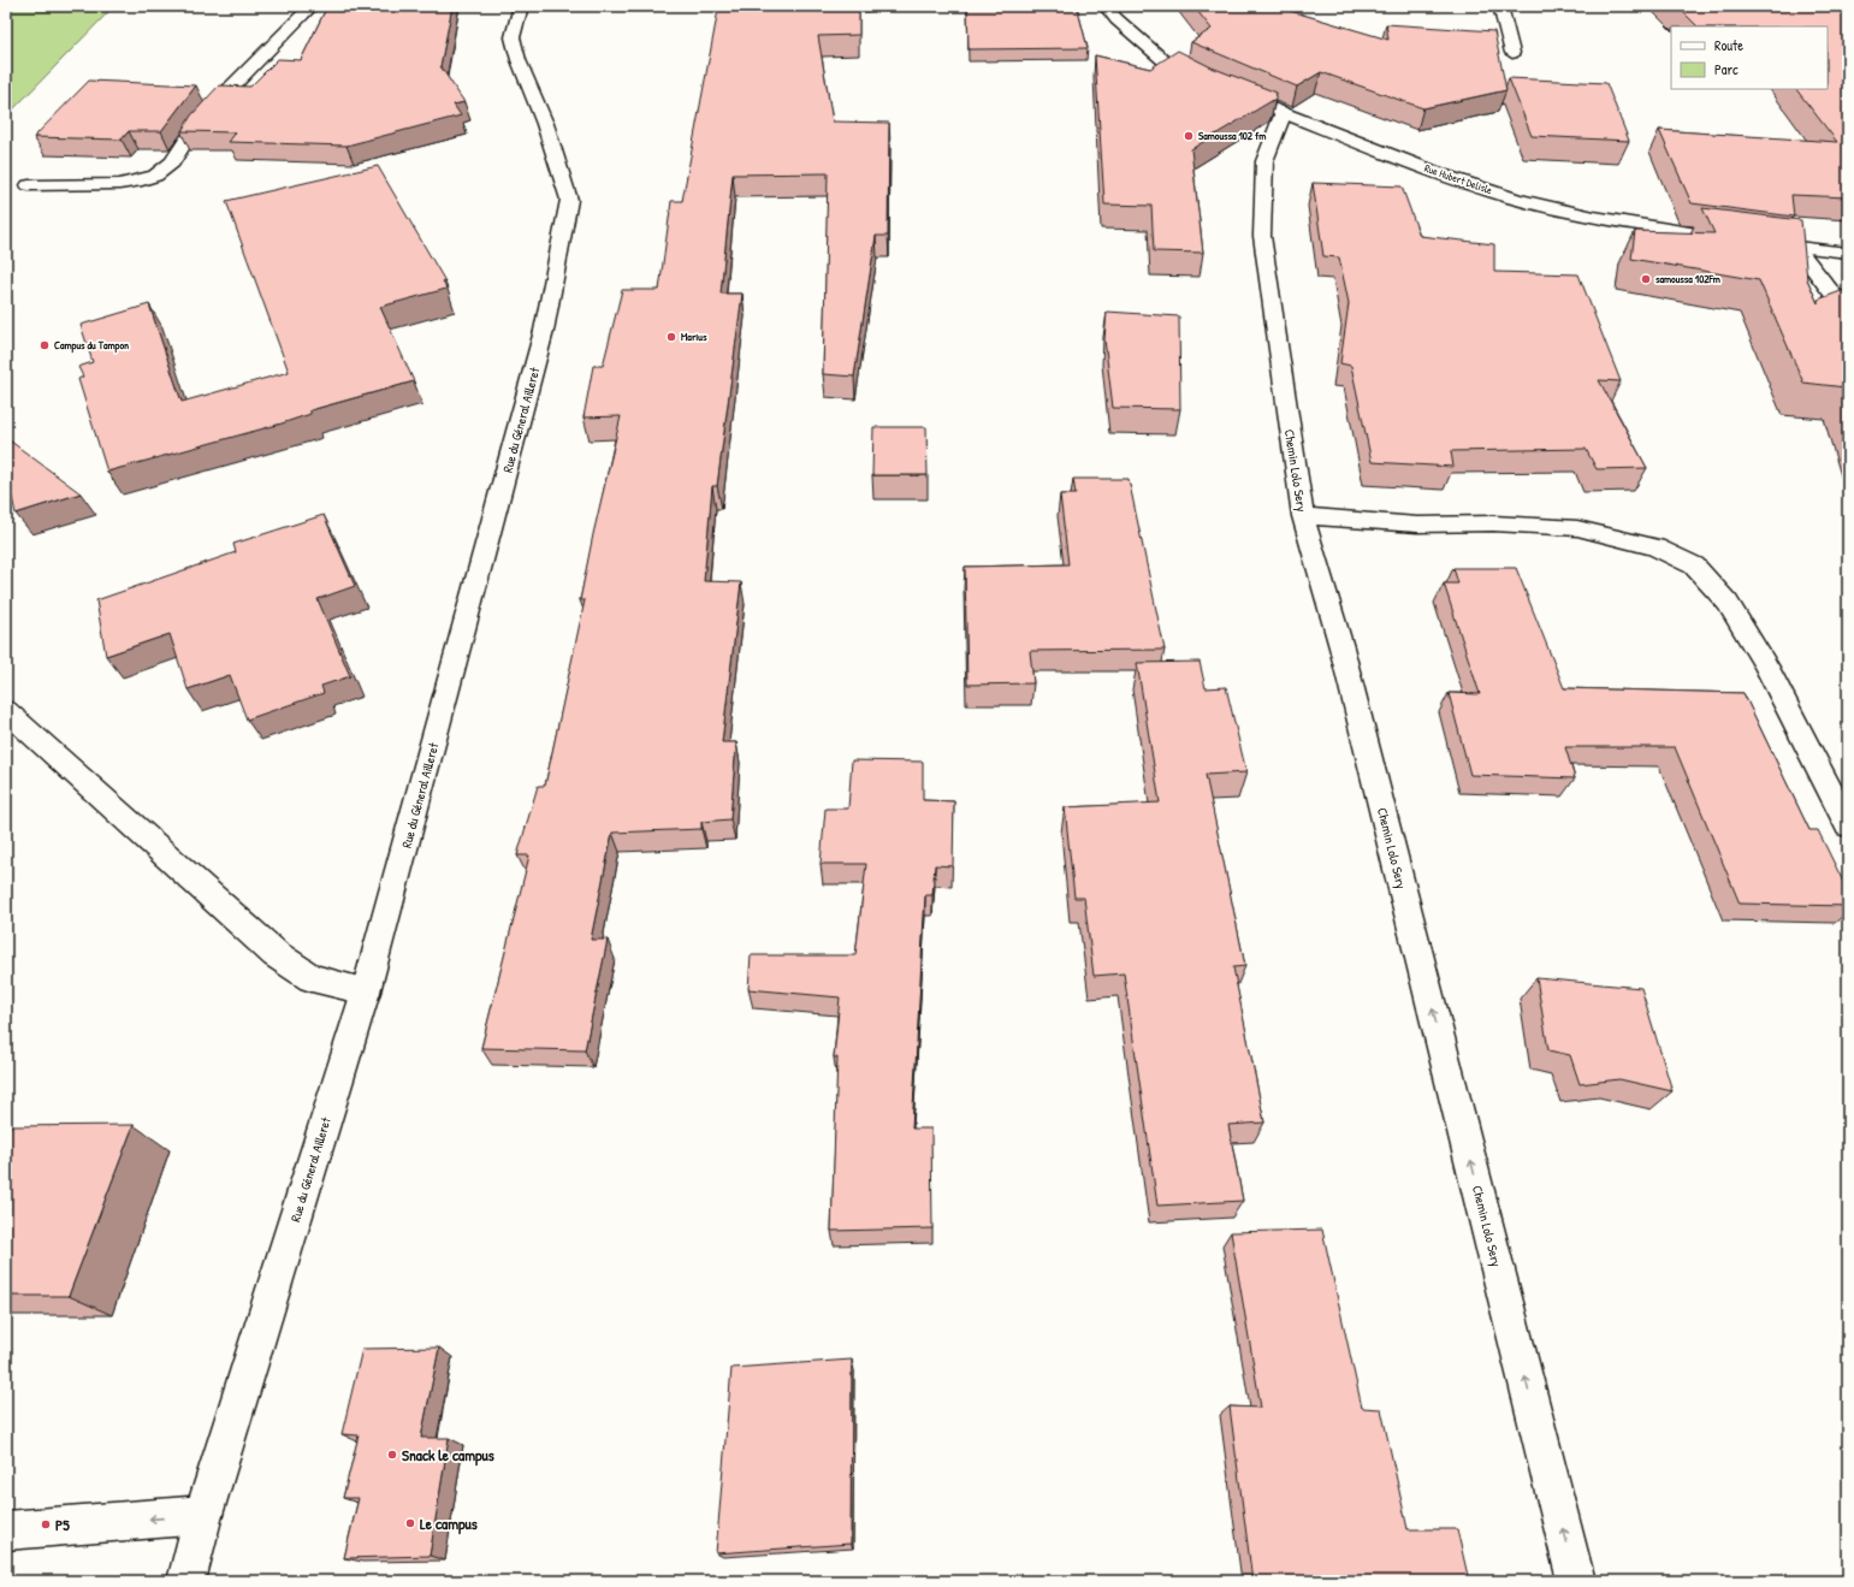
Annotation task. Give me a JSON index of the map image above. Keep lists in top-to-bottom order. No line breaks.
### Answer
{"streets":{"street":["Rue Hubert Delisle","Rue du Géneral Ailleret","Chemin Lolo Sery"]},"crossings":[["Rue Hubert Delisle","Chemin Lolo Sery"]],"one_way":["Chemin Lolo Sery"],"places":["Samoussa 102 fm","samoussa 102Fm","Marius","Campus du Tampon","Snack le campus","Le campus","P5"],"legend":["Route","Parc"]}
